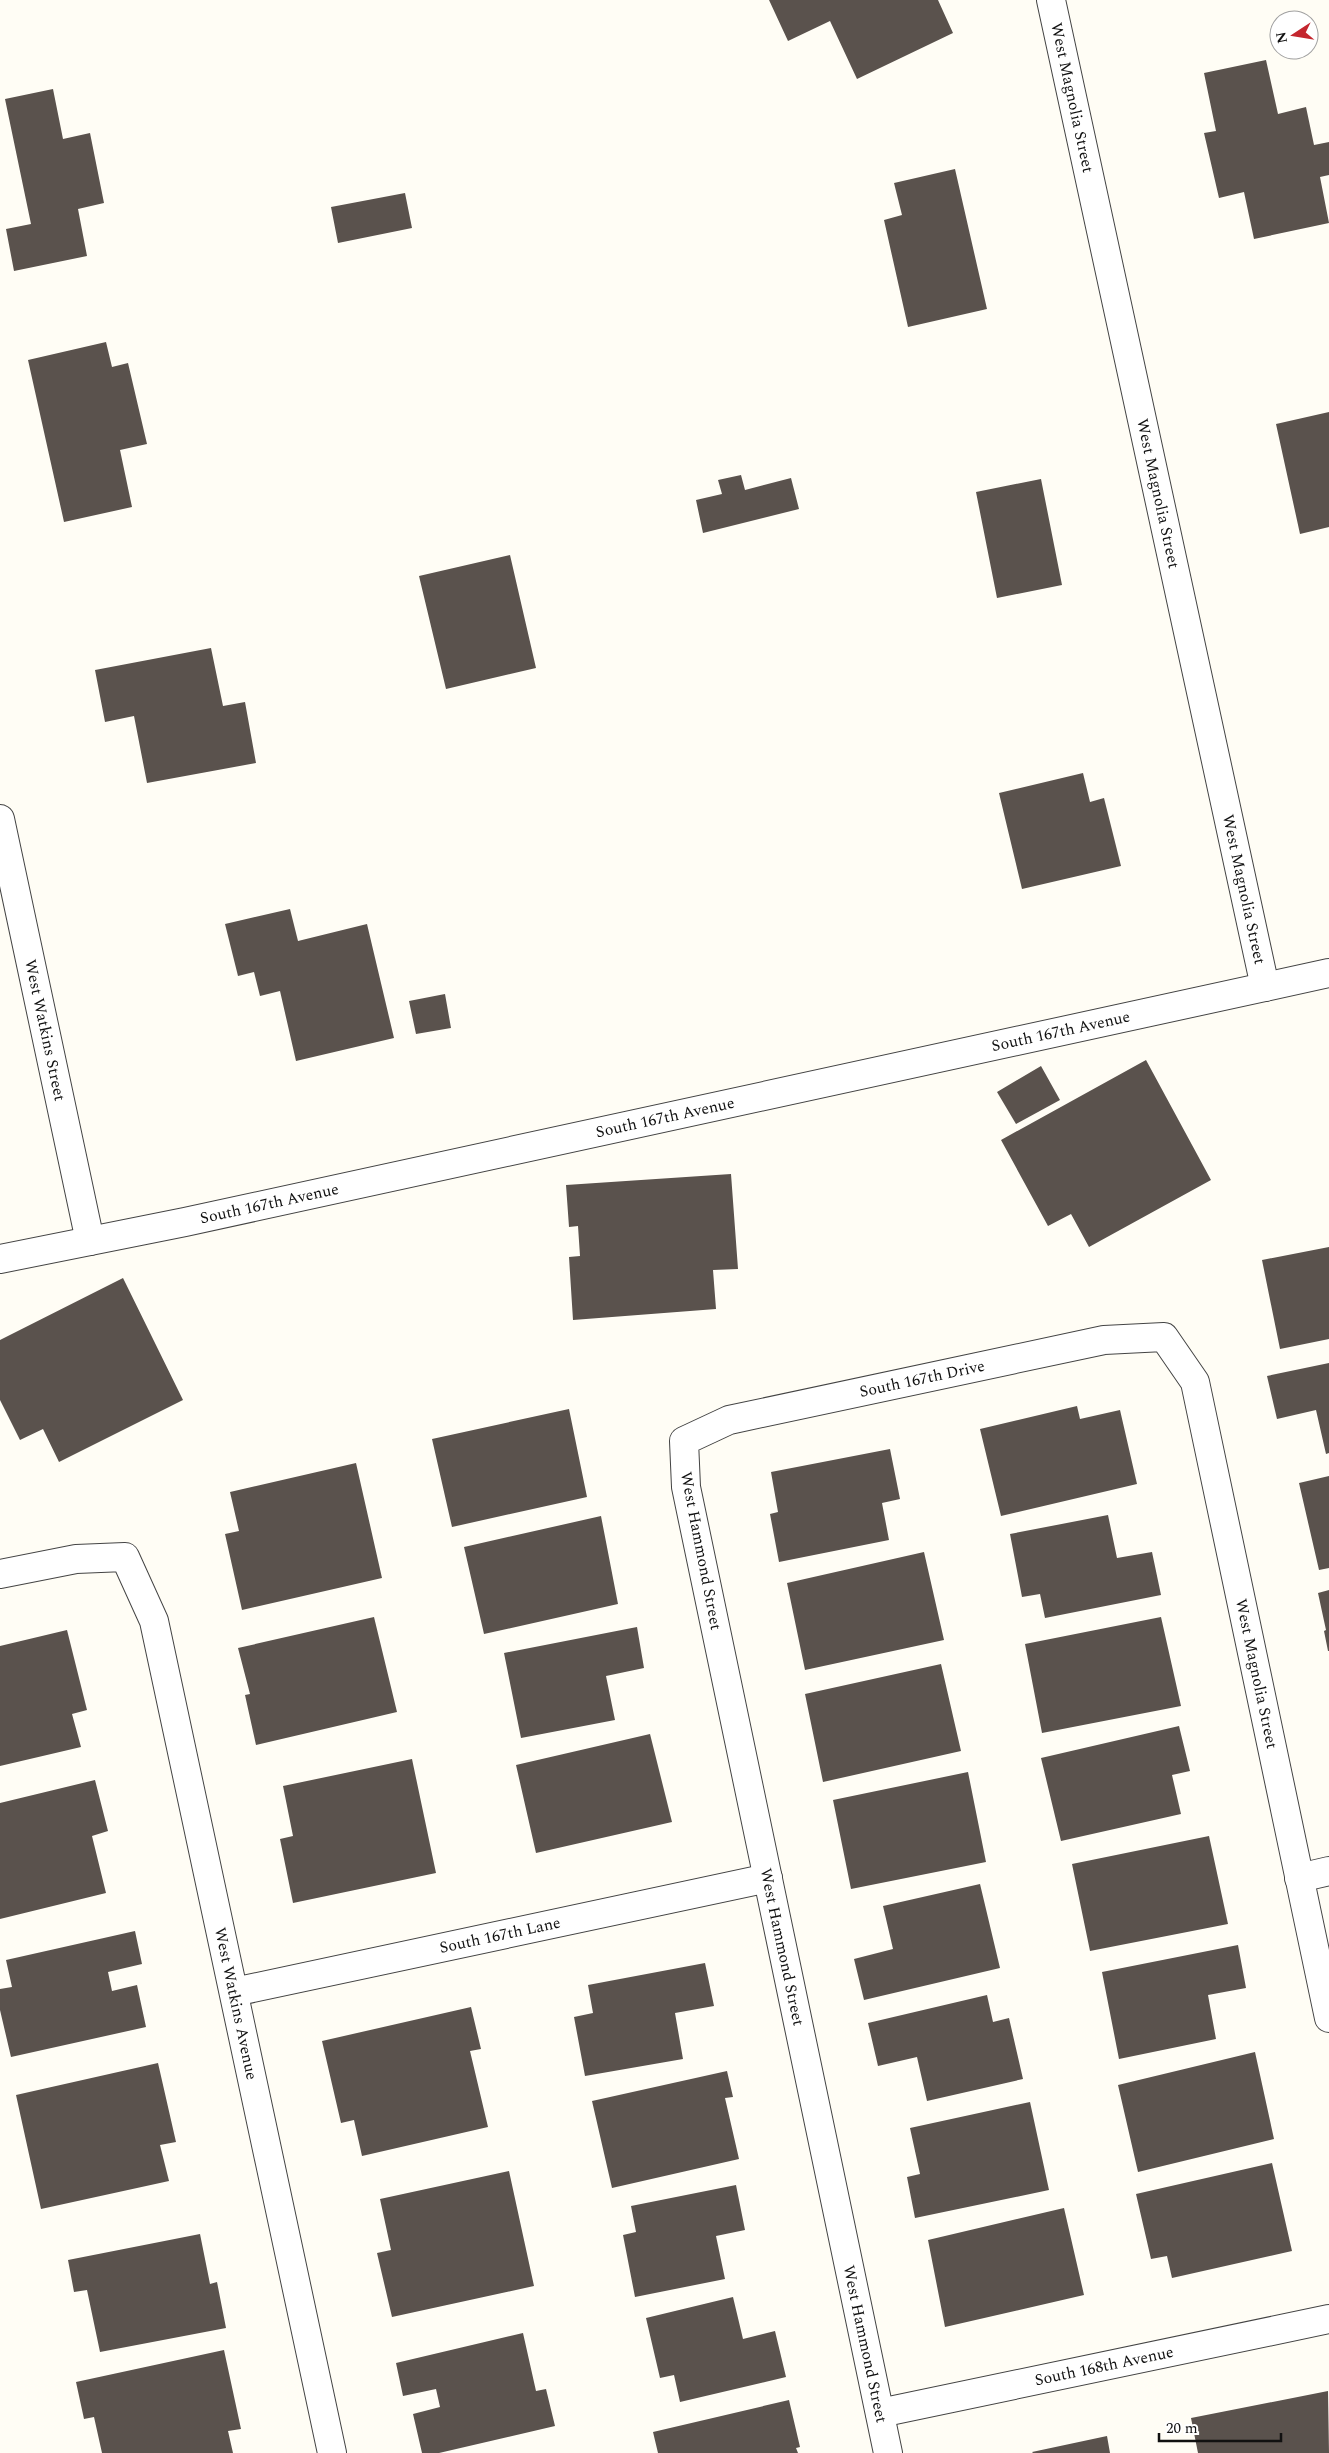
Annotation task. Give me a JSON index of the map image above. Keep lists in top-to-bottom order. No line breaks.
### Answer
{"streets":{"street":["West Magnolia Street","West Watkins Street","South 167th Avenue","South 167th Drive","West Hammond Street","South 167th Lane","West Watkins Avenue","South 168th Avenue"]},"crossings":[["West Magnolia Street","South 167th Avenue"],["West Magnolia Street","South 167th Drive"],["West Watkins Street","South 167th Avenue"],["South 167th Drive","West Hammond Street"],["West Hammond Street","South 167th Lane"],["West Hammond Street","South 168th Avenue"],["South 167th Lane","West Watkins Avenue"]],"scale_bar":"20 m","north":"left"}
